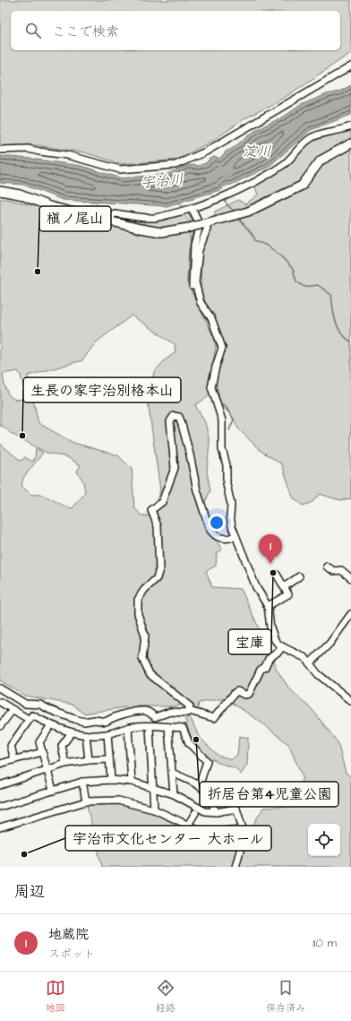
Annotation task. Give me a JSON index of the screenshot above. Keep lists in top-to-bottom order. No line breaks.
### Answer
{"water":["淀川","宇治川"],"places":["槇ノ尾山","生長の家宇治別格本山","宝庫","折居台第4児童公園","宇治市文化センター 大ホール"],"page":{"search":"ここで検索","pins":"1","heading":"周辺","list":[{"mark":"1","name":"地蔵院","note":"スポット","value":"110 m"}],"nav":["地図","経路","保存済み"]}}
